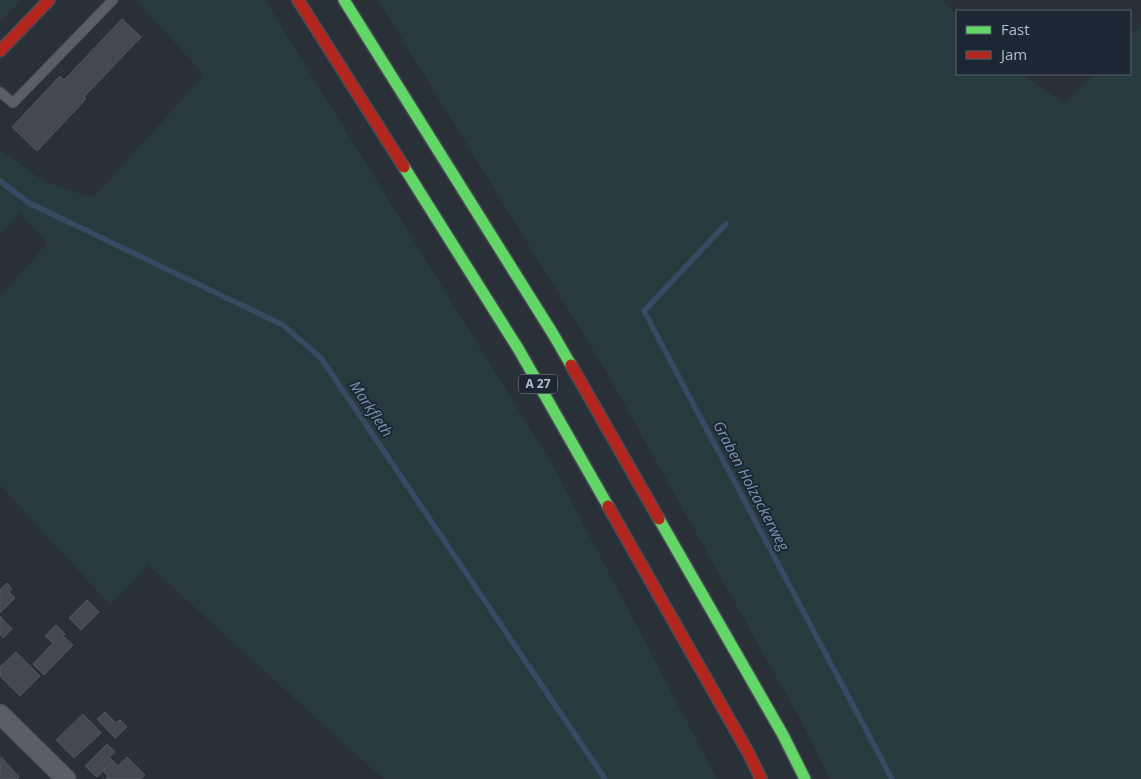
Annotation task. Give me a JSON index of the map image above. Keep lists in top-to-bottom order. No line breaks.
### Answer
{"streets":{"main road":["A 27"]},"water":["Markfleth","Graben Holzackerweg"],"legend":["Fast","Jam"]}
